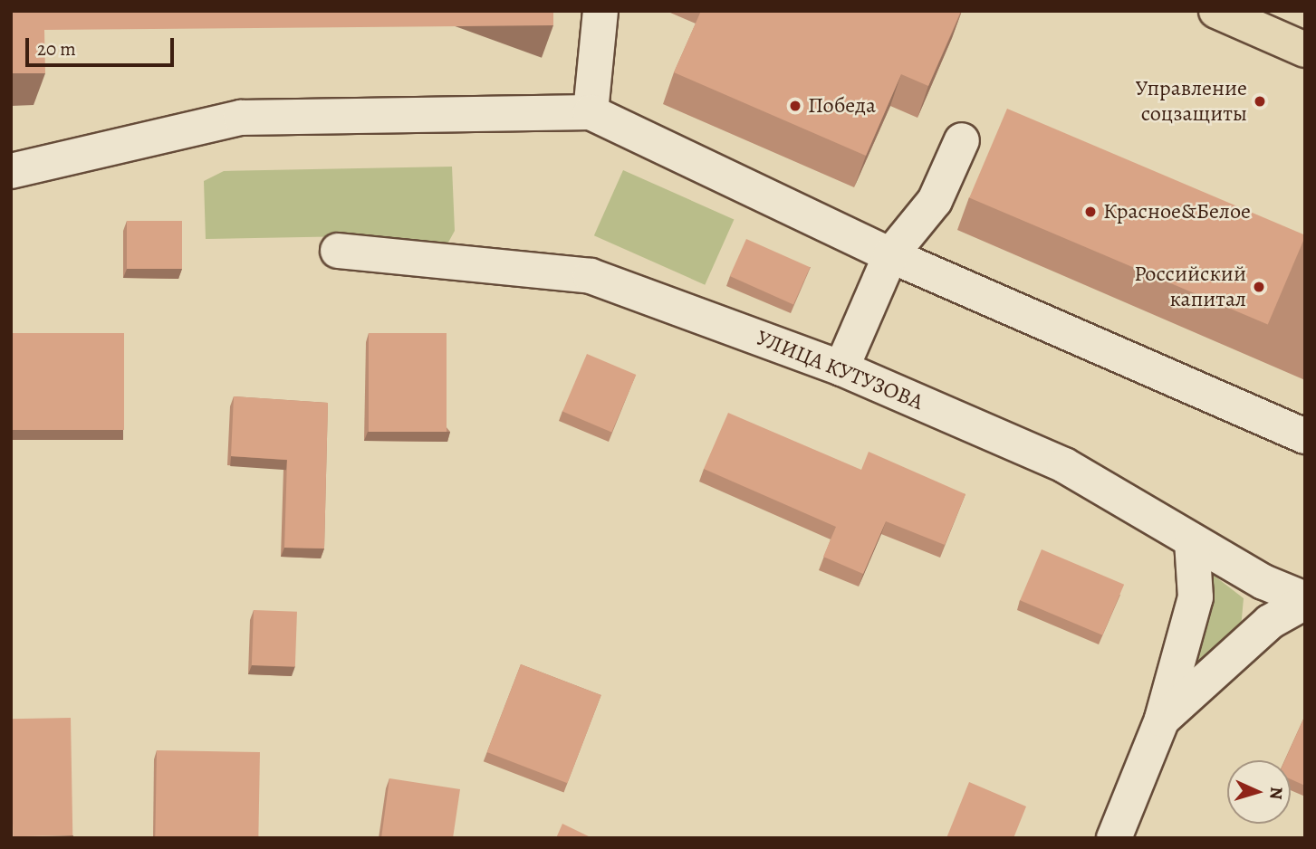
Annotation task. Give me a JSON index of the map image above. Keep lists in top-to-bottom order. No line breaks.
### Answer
{"streets":{"street":["УЛИЦА КУТУЗОВА"]},"places":["Управление соцзащиты","Победа","Красное&Белое","Российский капитал"],"scale_bar":"20 m","north":"right"}
